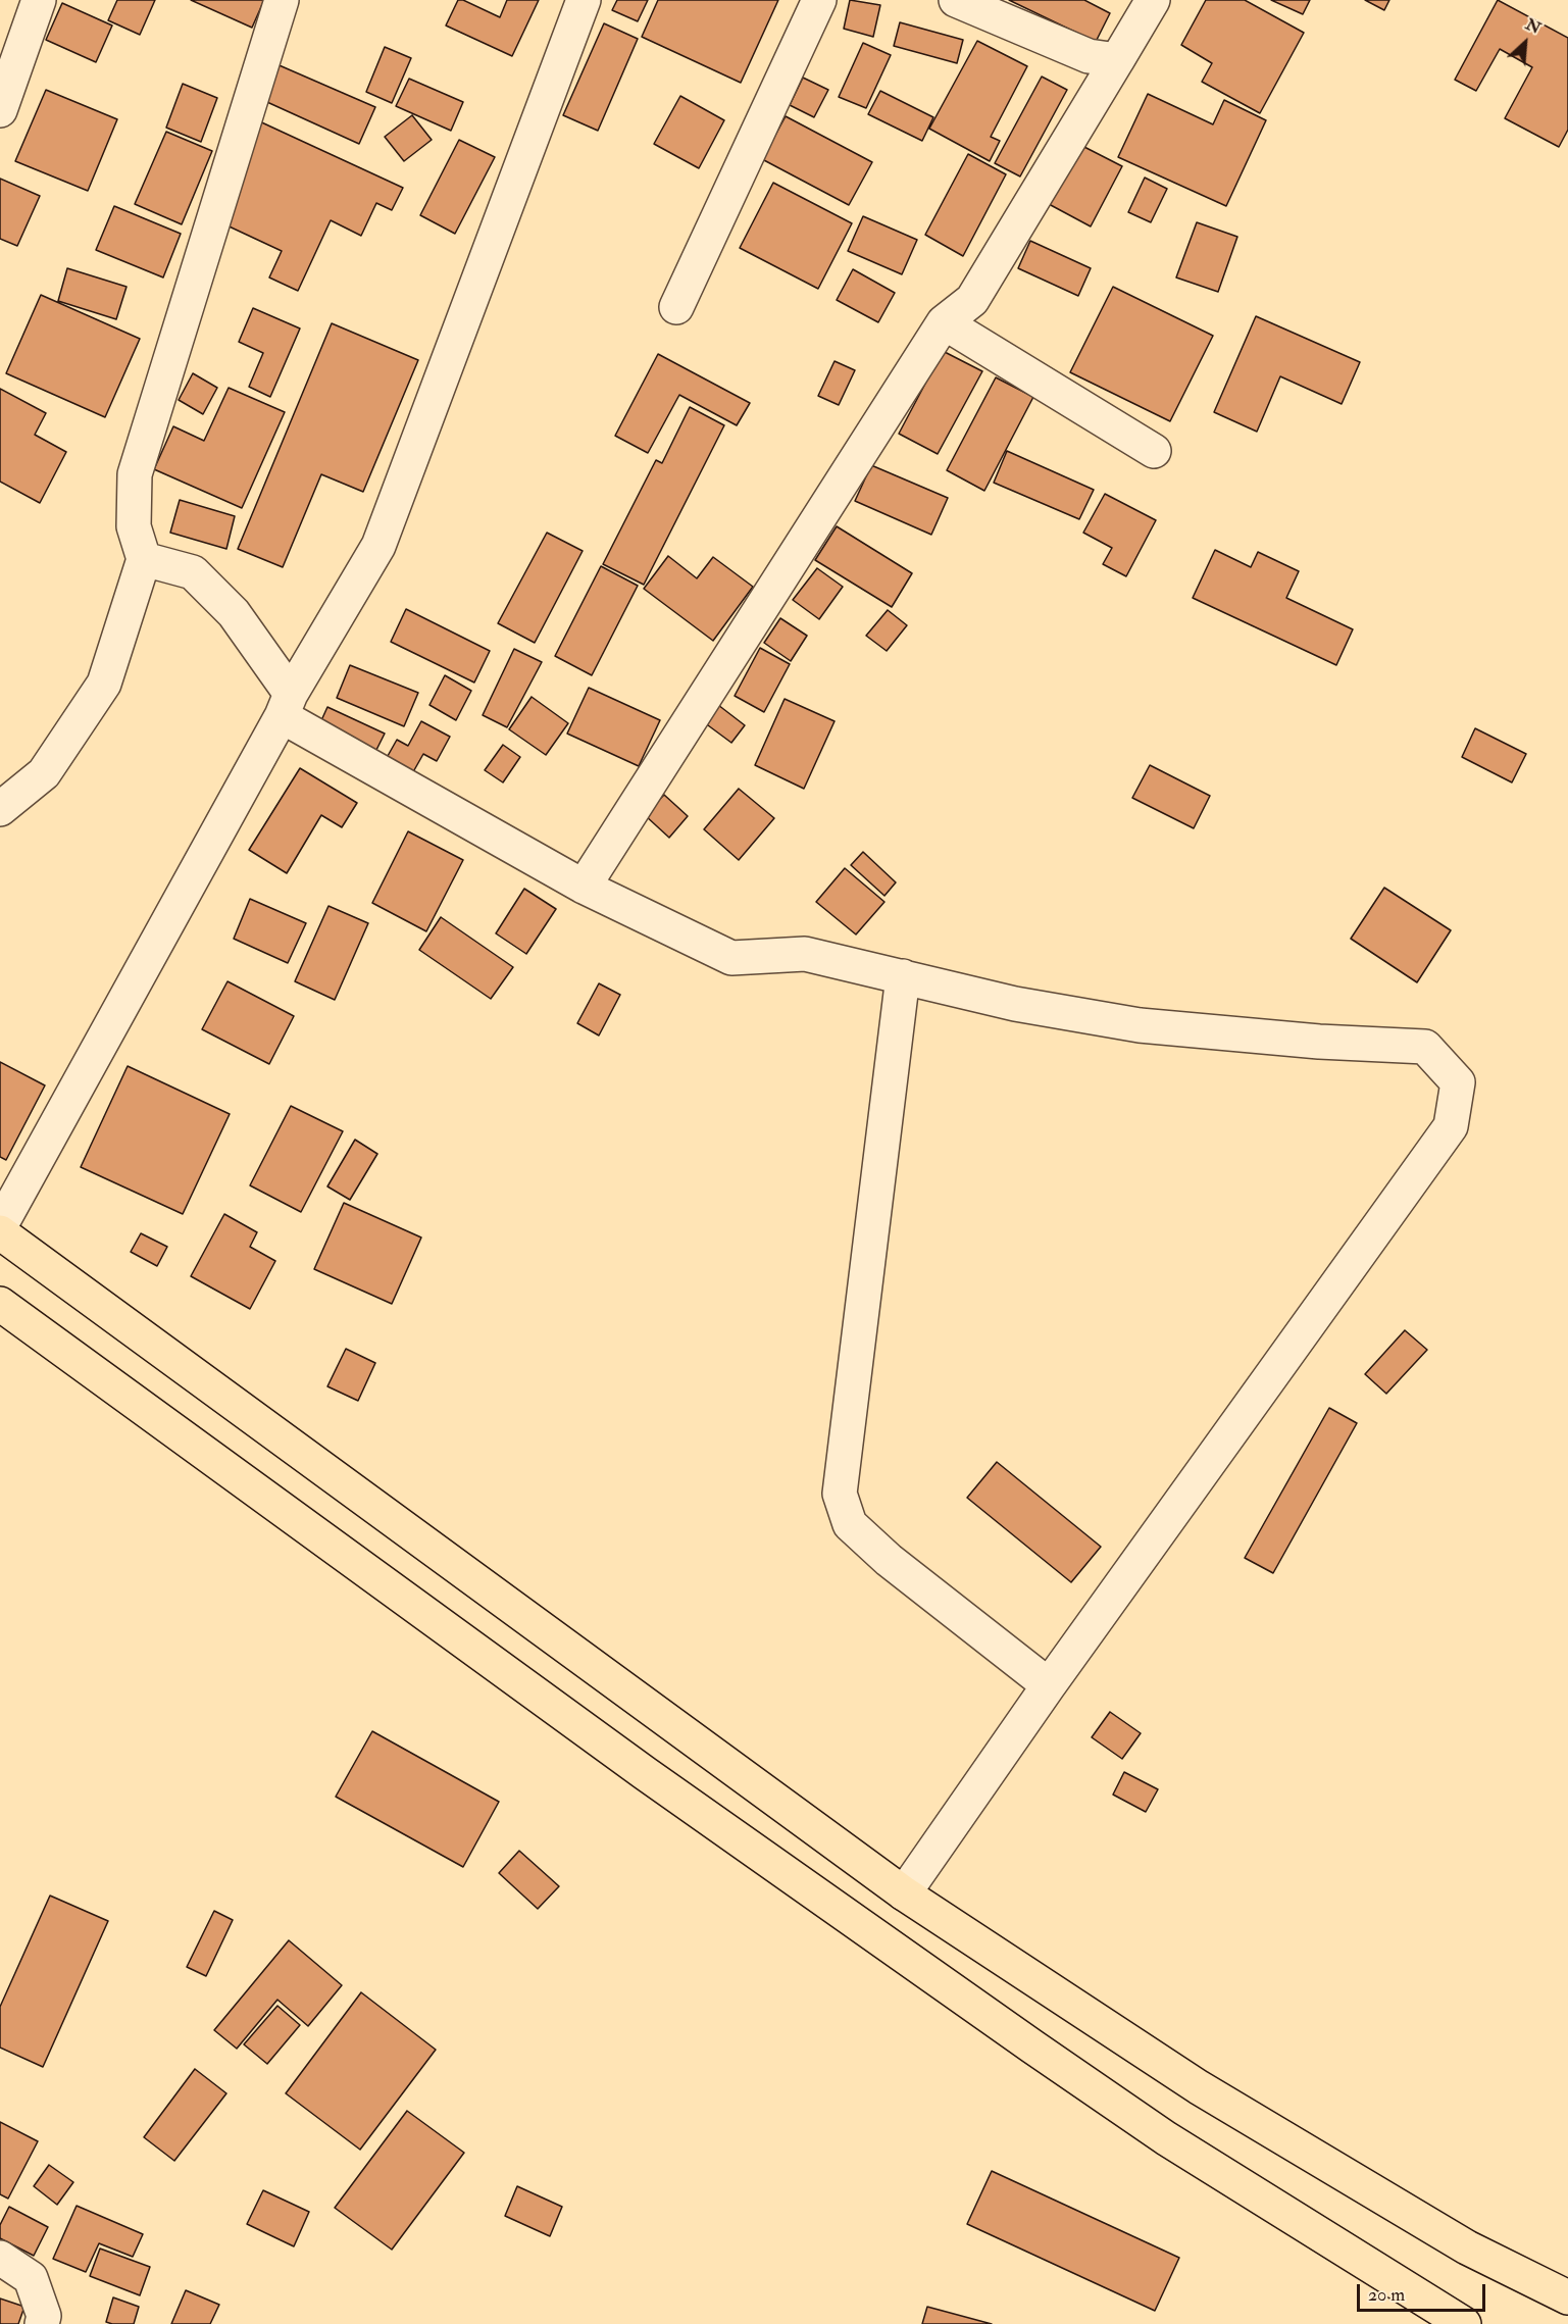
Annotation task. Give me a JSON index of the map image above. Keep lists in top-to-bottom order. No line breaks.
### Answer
{"scale_bar":"20 m","north":"top right"}
